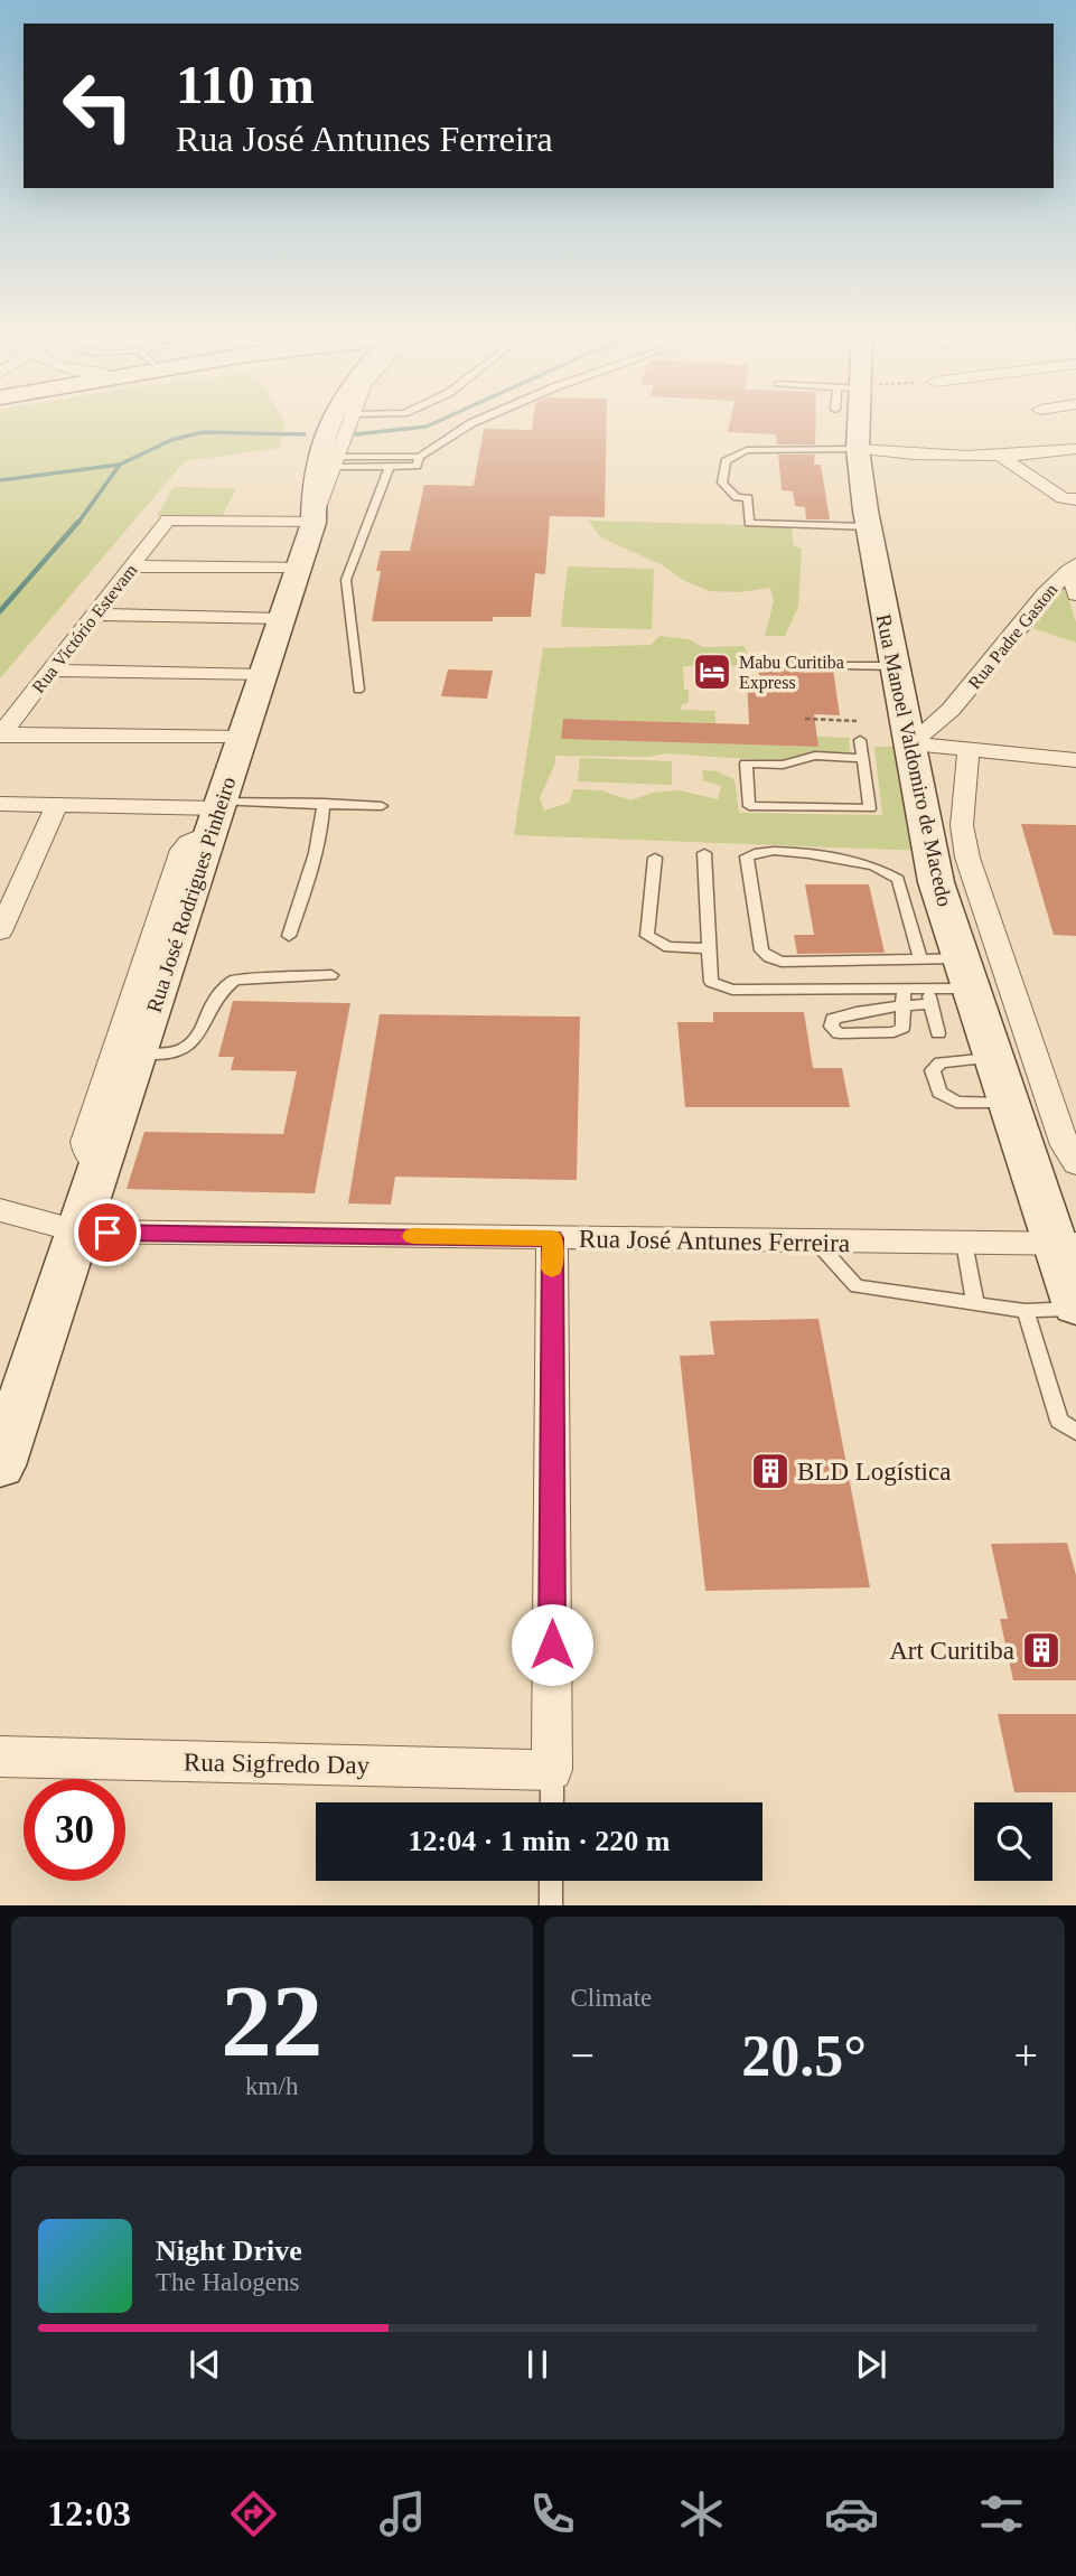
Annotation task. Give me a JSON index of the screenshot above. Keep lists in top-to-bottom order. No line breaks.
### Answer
{"streets":{"main road":["Rua Manoel Valdomiro de Macedo","Rua José Rodrigues Pinheiro"],"street":["Rua Victório Estevam","Rua Padre Gaston","Rua José Antunes Ferreira","Rua Sigfredo Day"]},"crossings":[["Rua Padre Gaston","Rua Manoel Valdomiro de Macedo"],["Rua Manoel Valdomiro de Macedo","Rua José Antunes Ferreira"],["Rua José Rodrigues Pinheiro","Rua José Antunes Ferreira"]],"places":{"hotel":["Mabu Curitiba Express"],"building":["BLD Logística","Art Curitiba"]},"page":{"turn":["110 m","Rua José Antunes Ferreira"],"limit":"30","trip":"12:04 · 1 min · 220 m","tile":[["22","km/h"],"Climate"],"heat":["−","20.5°","+"],"song":["Night Drive","The Halogens"],"tabs":"12:03"}}
